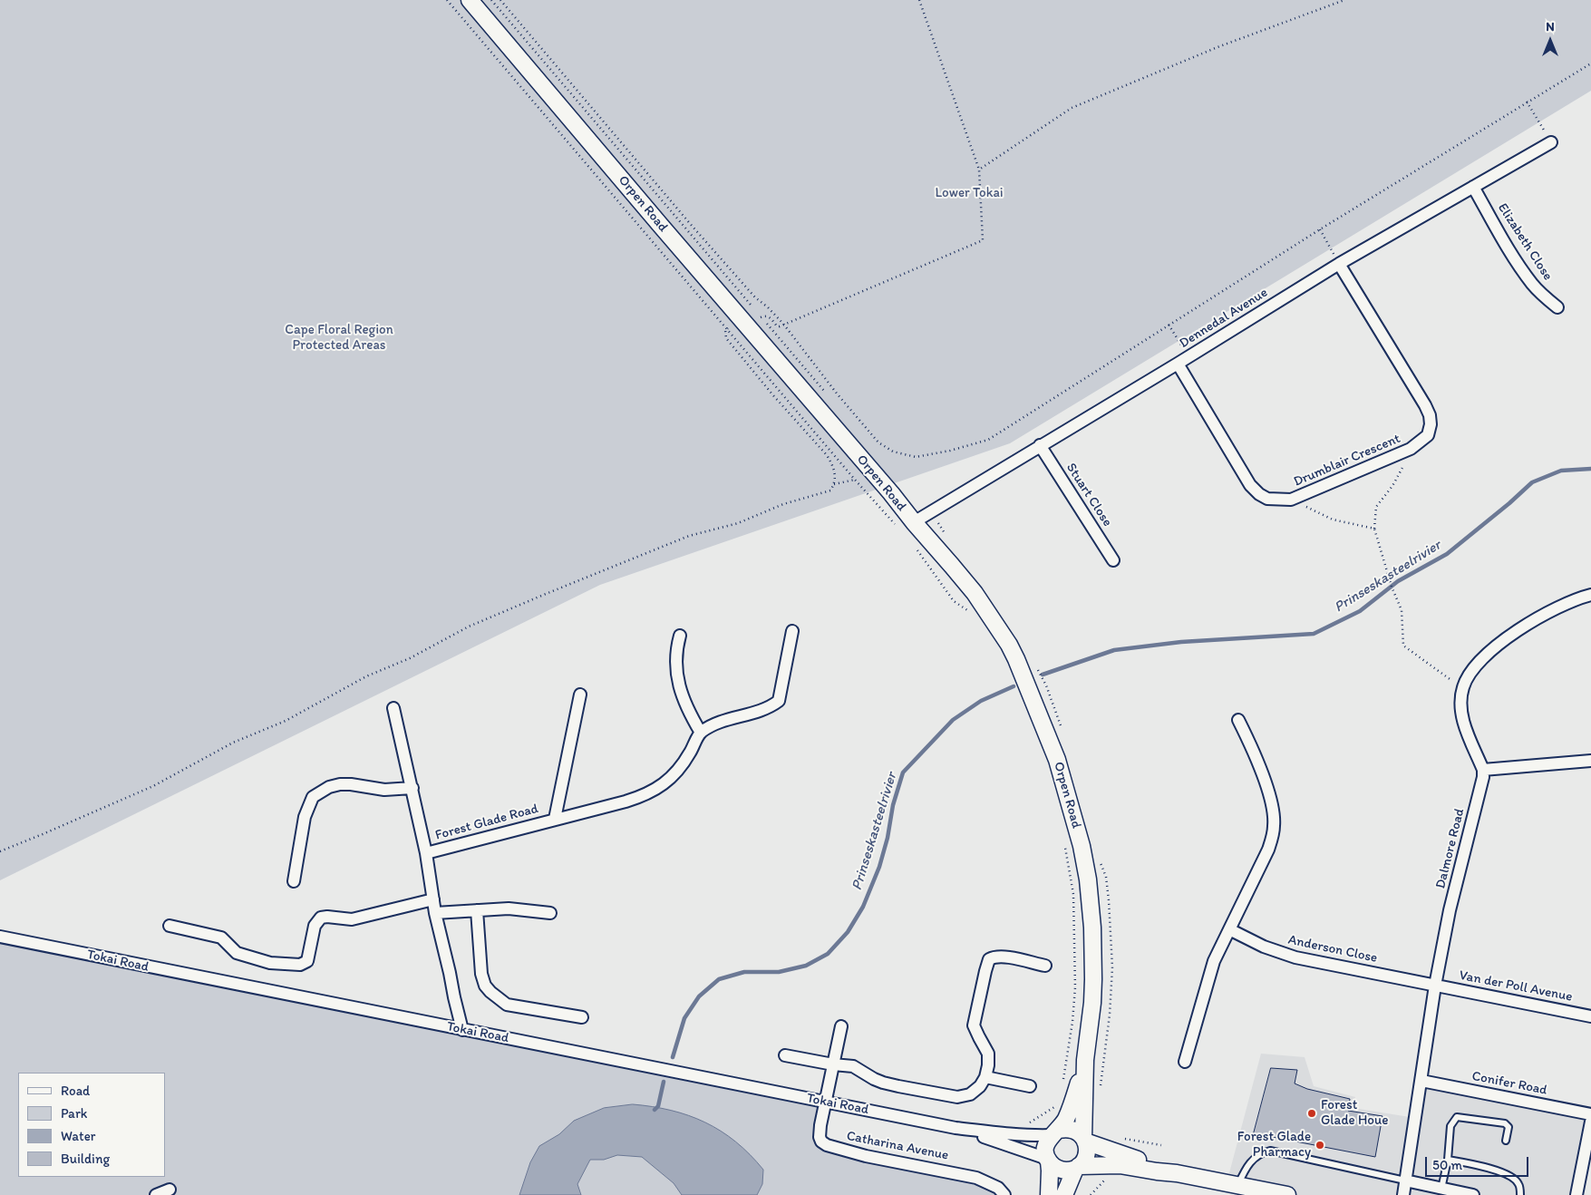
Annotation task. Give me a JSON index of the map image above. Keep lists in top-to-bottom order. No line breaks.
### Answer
{"streets":{"main road":["Orpen Road"],"street":["Elizabeth Close","Dennedal Avenue","Drumblair Crescent","Stuart Close","Forest Glade Road","Dalmore Road","Anderson Close","Tokai Road","Van der Poll Avenue","Conifer Road","Catharina Avenue"]},"crossings":[["Orpen Road","Dennedal Avenue"],["Orpen Road","Tokai Road"],["Elizabeth Close","Dennedal Avenue"],["Dennedal Avenue","Drumblair Crescent"],["Dennedal Avenue","Stuart Close"],["Forest Glade Road","Tokai Road"],["Dalmore Road","Anderson Close"],["Dalmore Road","Van der Poll Avenue"],["Dalmore Road","Conifer Road"],["Anderson Close","Van der Poll Avenue"],["Tokai Road","Catharina Avenue"]],"water":["Prinseskasteelrivier"],"parks":["Lower Tokai","Cape Floral Region Protected Areas"],"places":["Forest Glade Houe","Forest Glade Pharmacy"],"legend":["Road","Park","Water","Building"],"scale_bar":"50 m","north":"top"}
